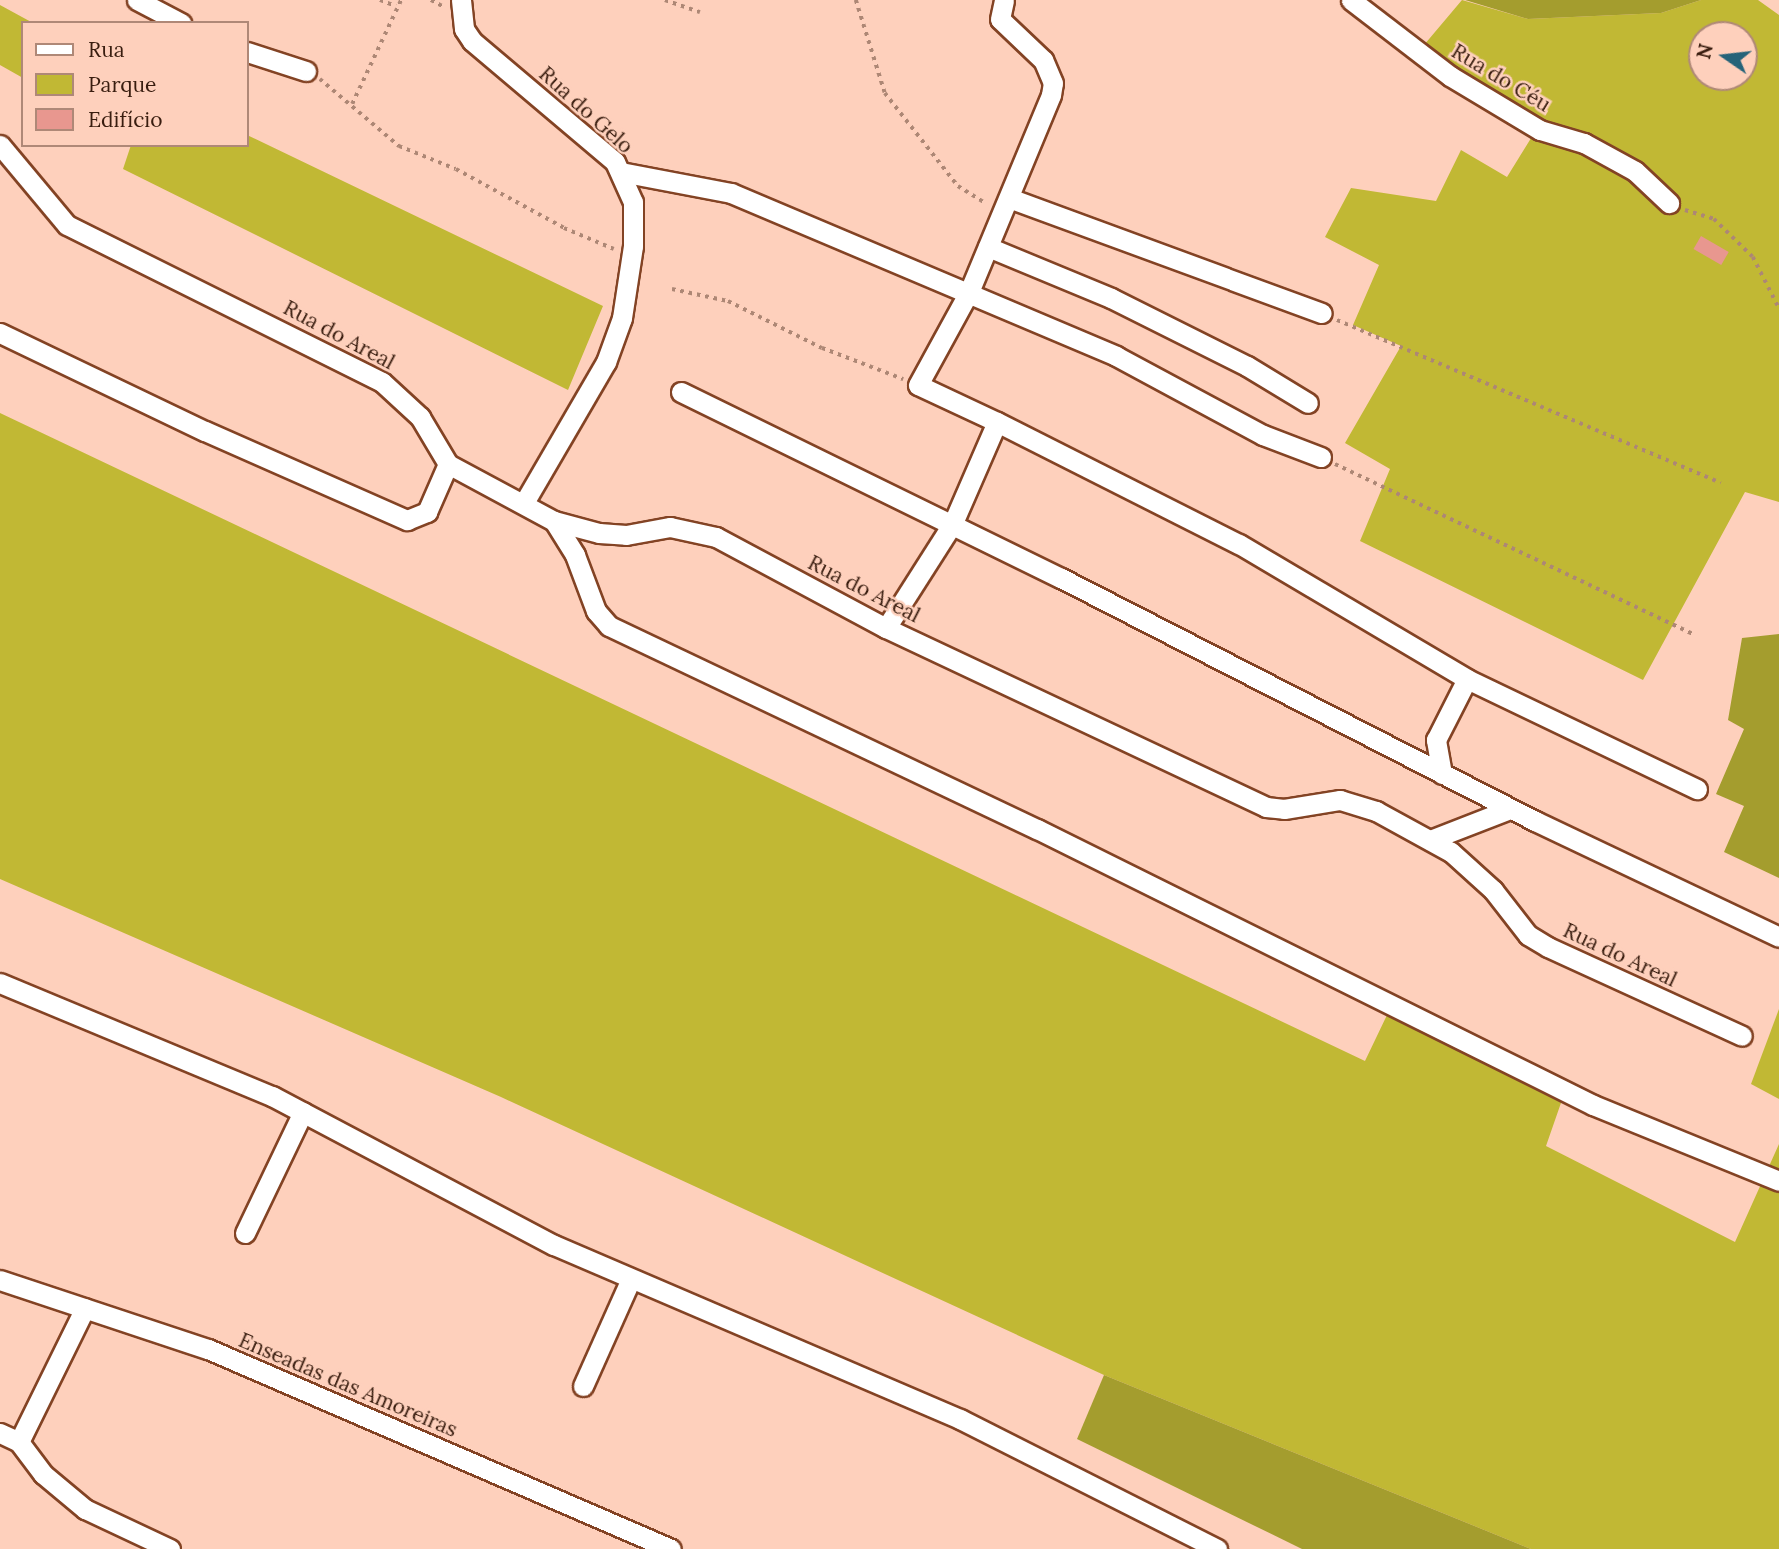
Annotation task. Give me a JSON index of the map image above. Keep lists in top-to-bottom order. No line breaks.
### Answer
{"streets":{"street":["Rua do Céu","Rua do Gelo","Rua do Areal","Enseadas das Amoreiras"]},"crossings":[["Rua do Gelo","Rua do Areal"]],"legend":["Rua","Parque","Edifício"],"north":"left"}
